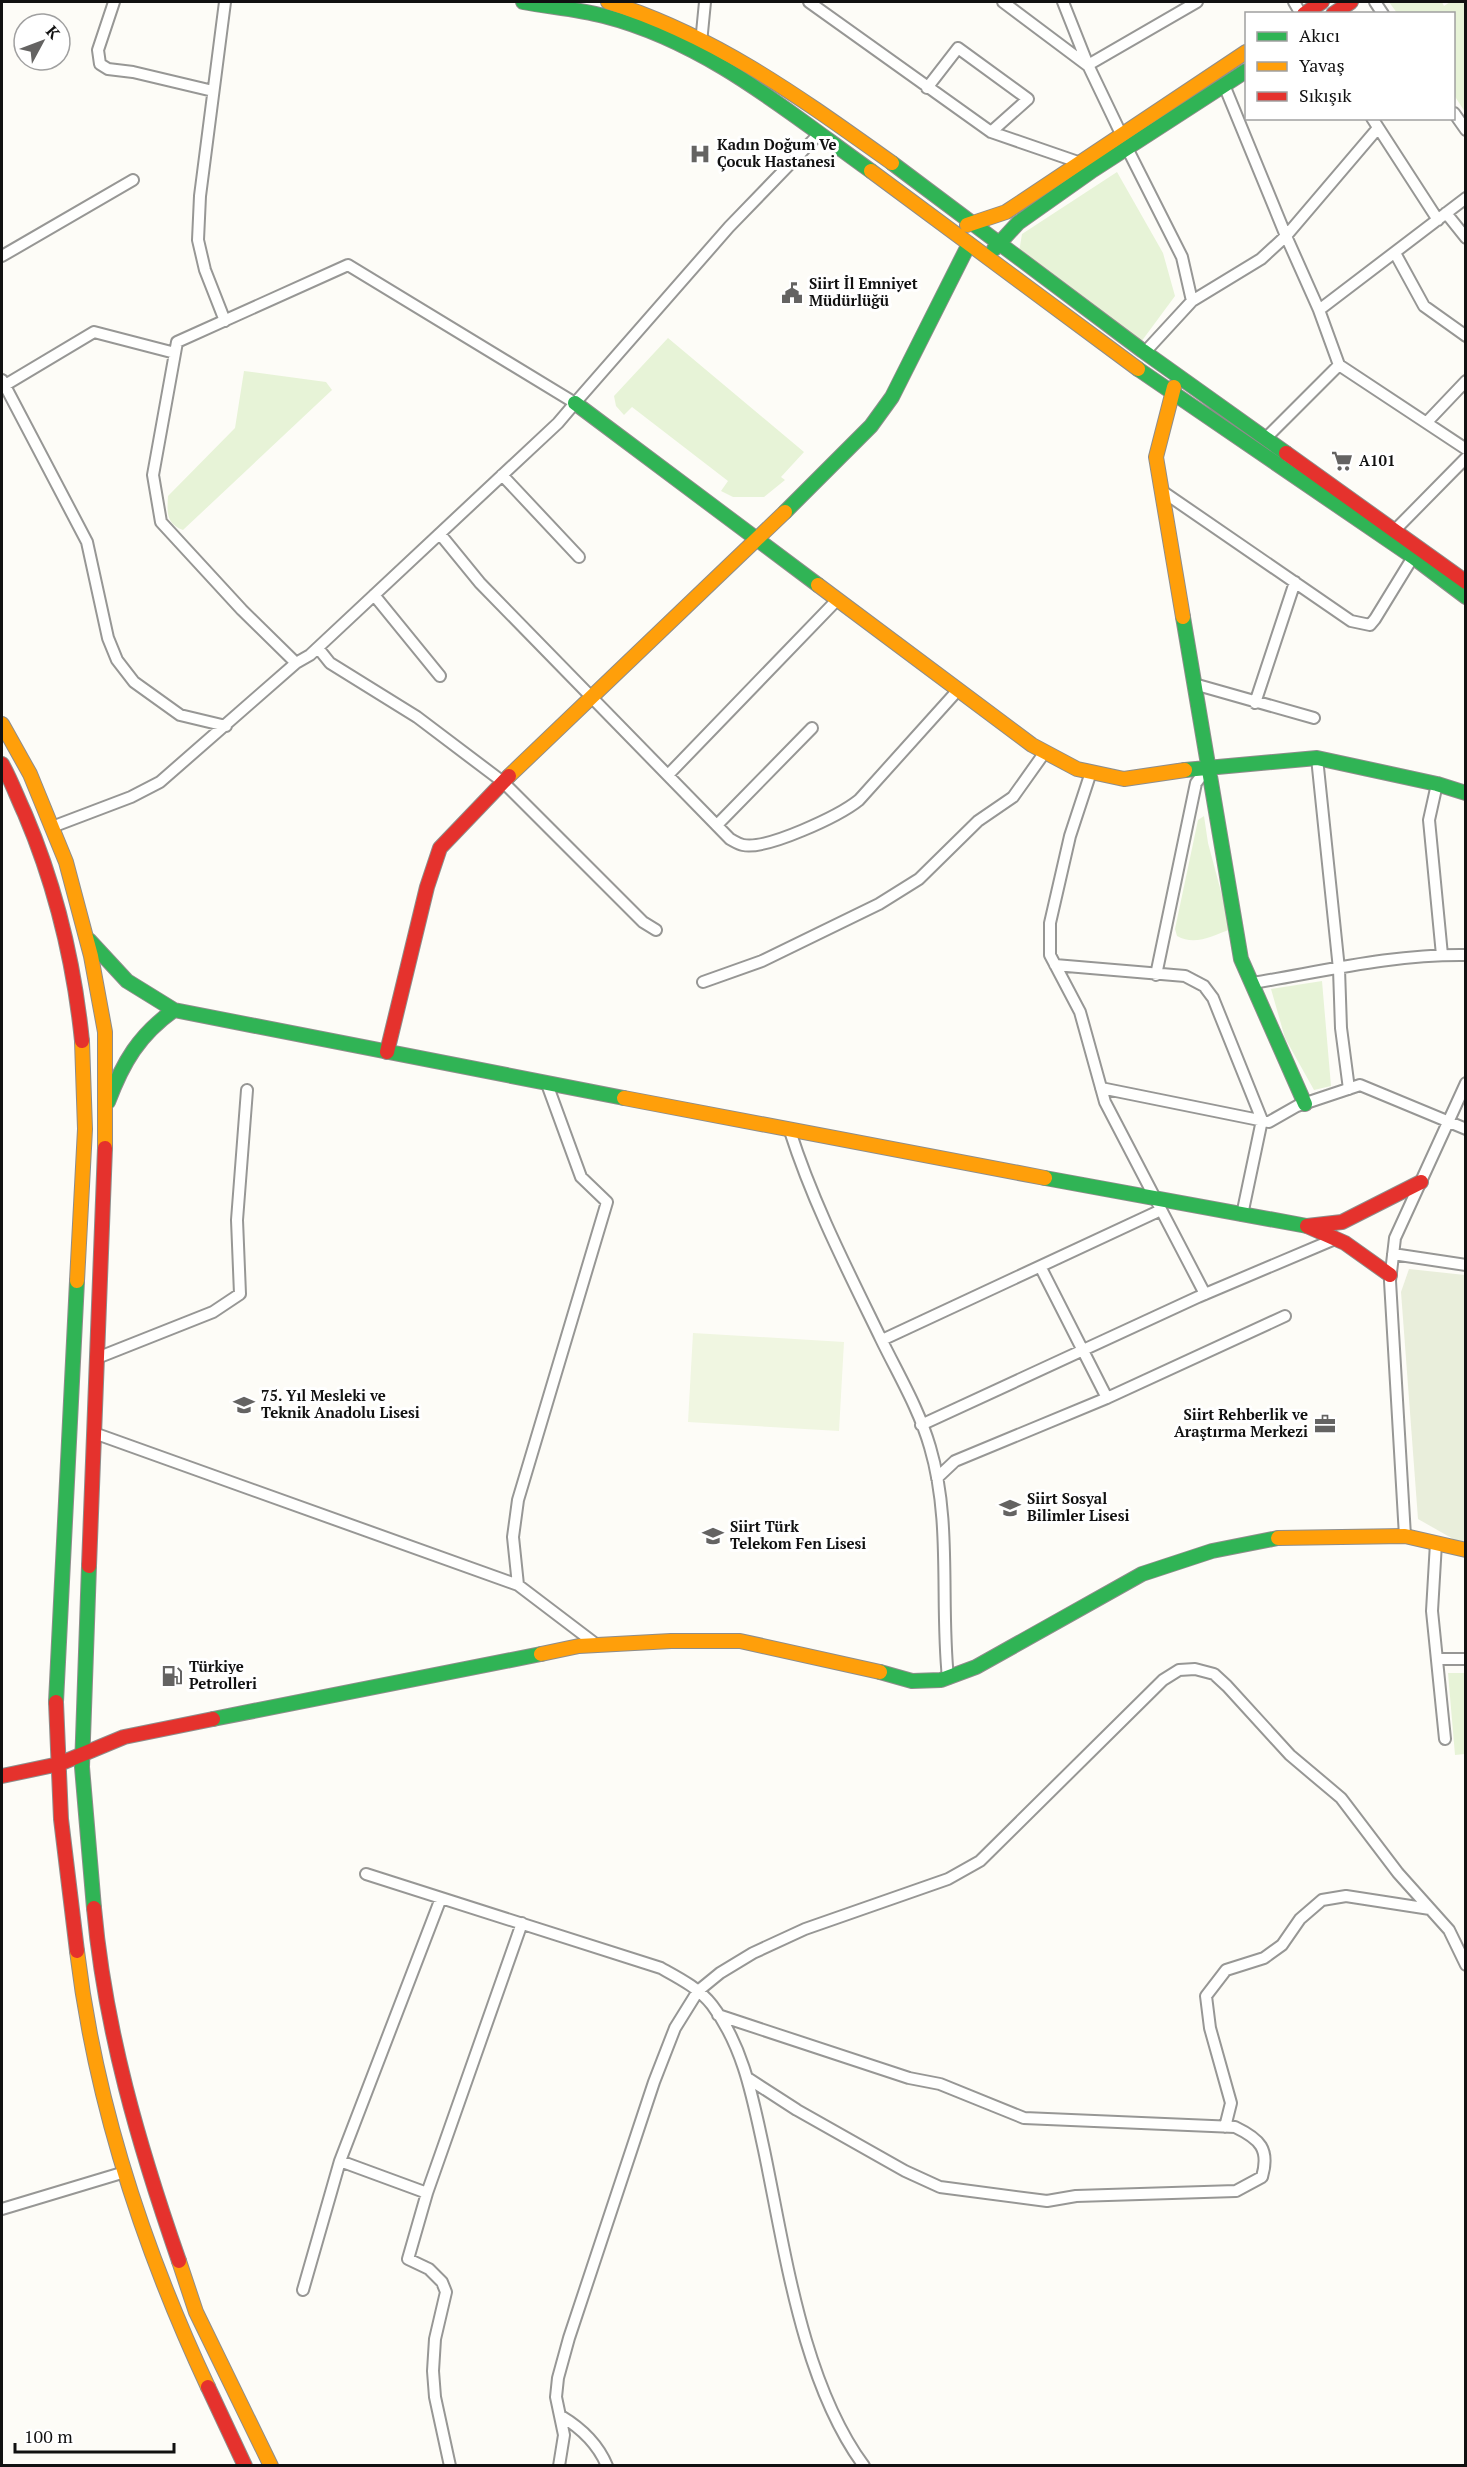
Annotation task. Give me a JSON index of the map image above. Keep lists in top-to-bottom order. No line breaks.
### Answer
{"places":{"hospital":["Kadın Doğum Ve Çocuk Hastanesi"],"public building":["Siirt İl Emniyet Müdürlüğü"],"supermarket":["A101"],"school or university":["75. Yıl Mesleki ve Teknik Anadolu Lisesi","Siirt Sosyal Bilimler Lisesi","Siirt Türk Telekom Fen Lisesi"],"office":["Siirt Rehberlik ve Araştırma Merkezi"],"fuel station":["Türkiye Petrolleri"]},"legend":["Akıcı","Yavaş","Sıkışık"],"scale_bar":"100 m","north":"top right"}
